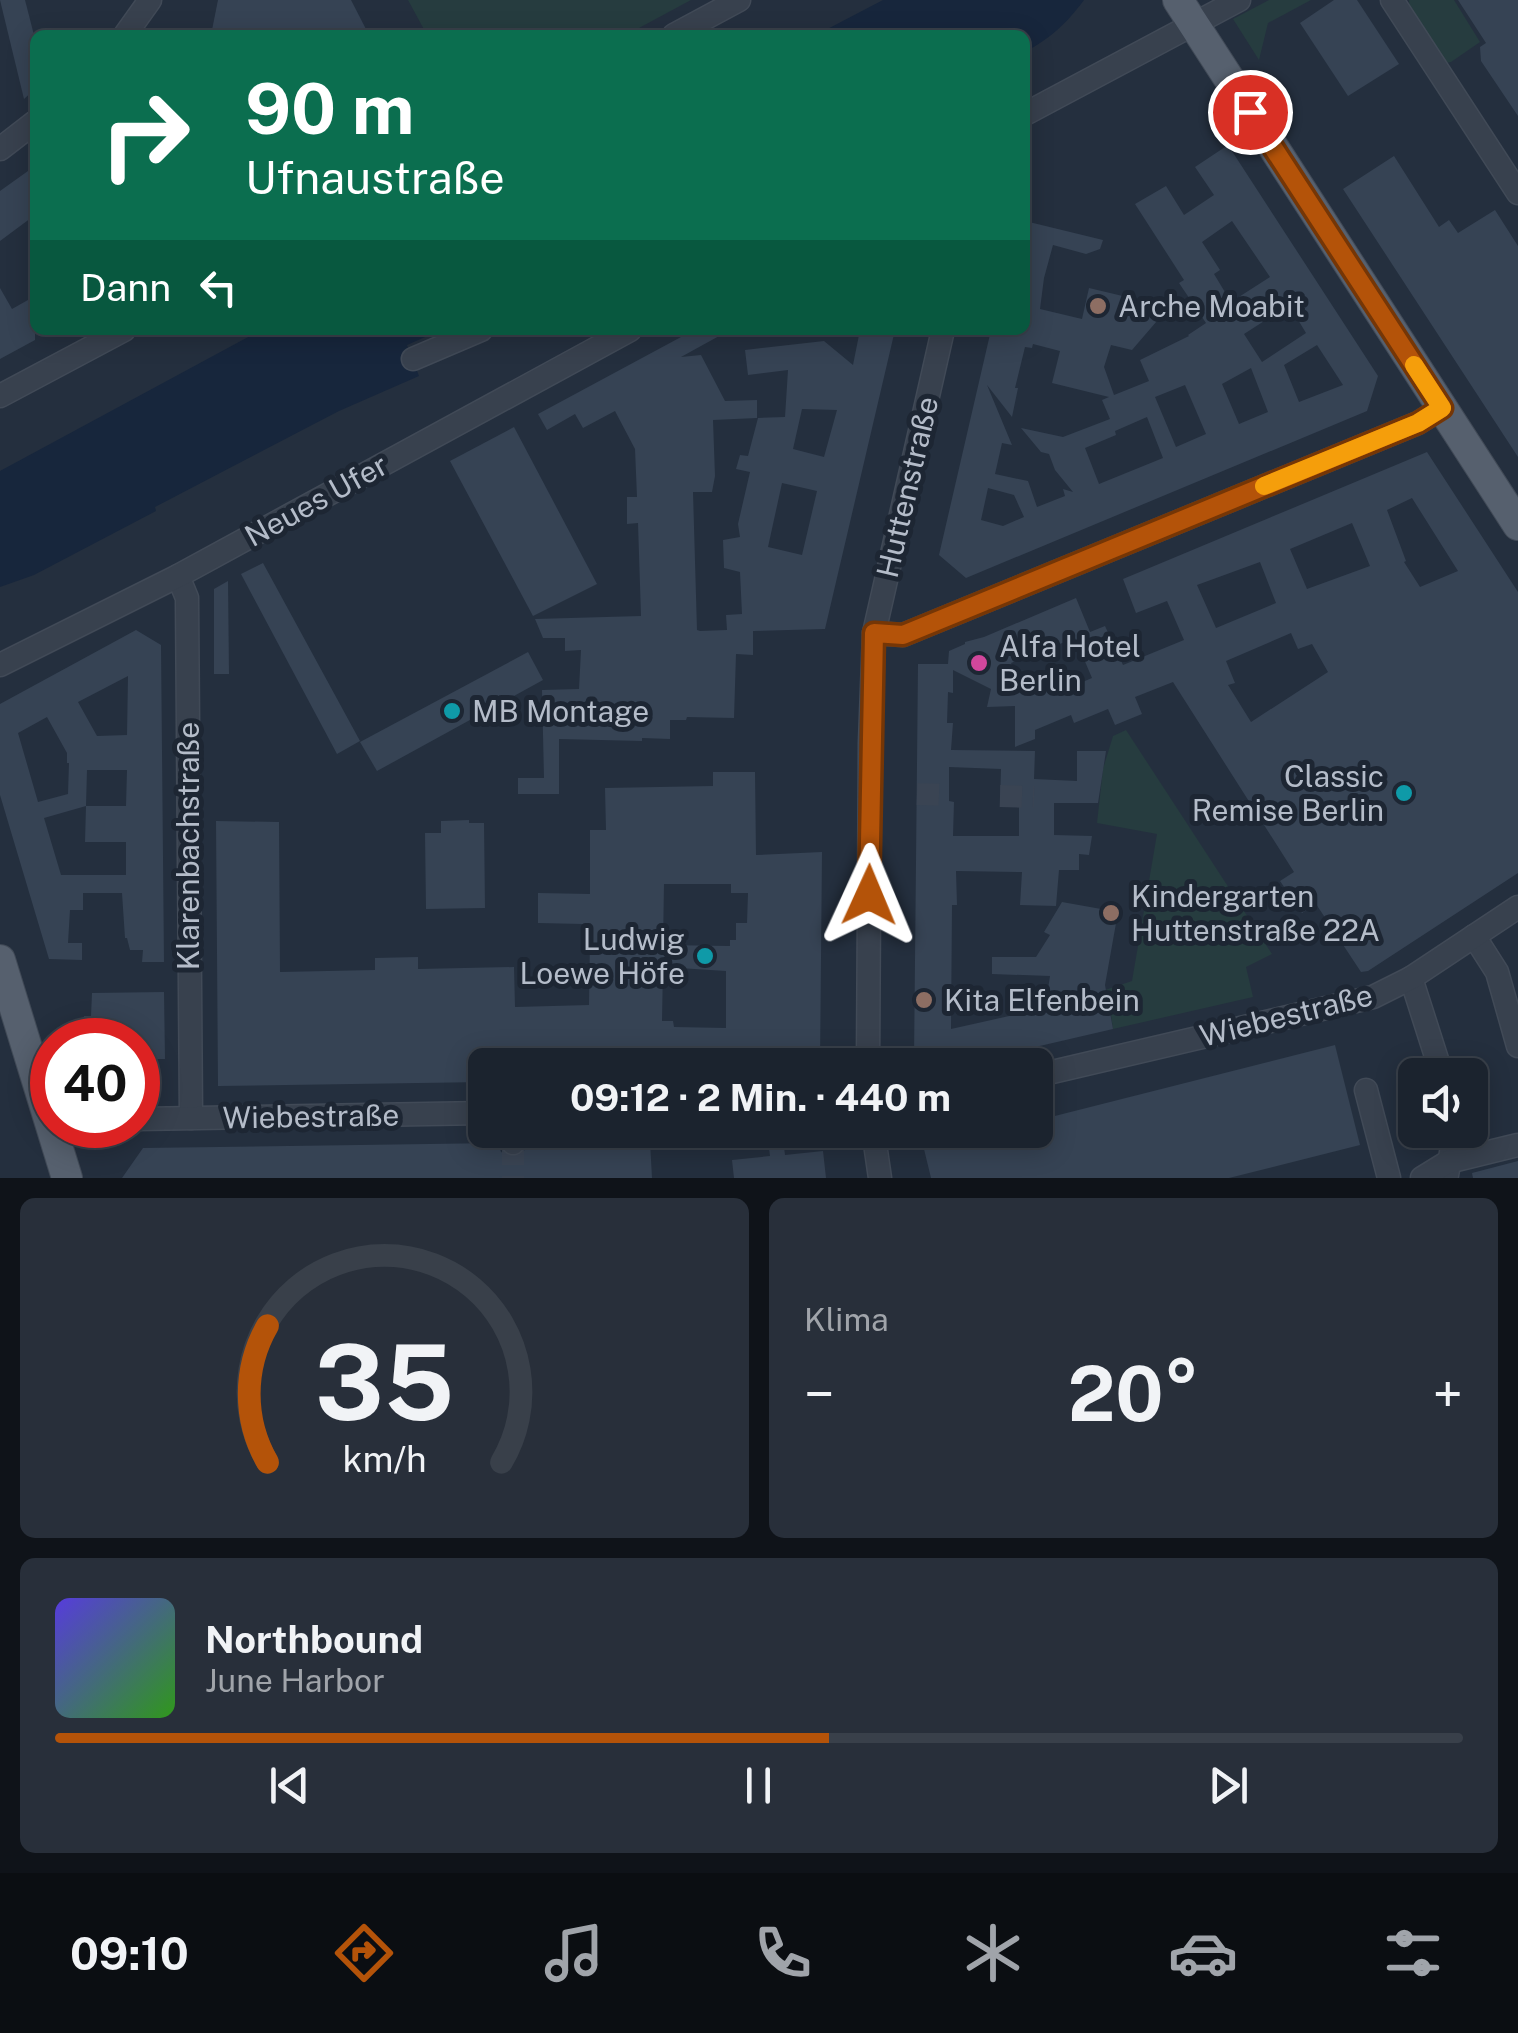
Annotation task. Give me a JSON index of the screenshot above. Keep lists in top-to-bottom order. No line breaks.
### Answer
{"streets":{"street":["Huttenstraße","Neues Ufer","Klarenbachstraße","Wiebestraße"]},"crossings":[["Neues Ufer","Klarenbachstraße"],["Klarenbachstraße","Wiebestraße"]],"places":["Arche Moabit","Alfa Hotel Berlin","MB Montage","Classic Remise Berlin","Kindergarten Huttenstraße 22A","Ludwig Loewe Höfe","Kita Elfenbein"],"page":{"turn":["90 m","Ufnaustraße"],"then":"Dann","limit":"40","trip":"09:12 · 2 Min. · 440 m","tile":"Klima","heat":["−","20°","+"],"song":["Northbound","June Harbor"],"tabs":"09:10","gauge":["35","km/h"]}}
